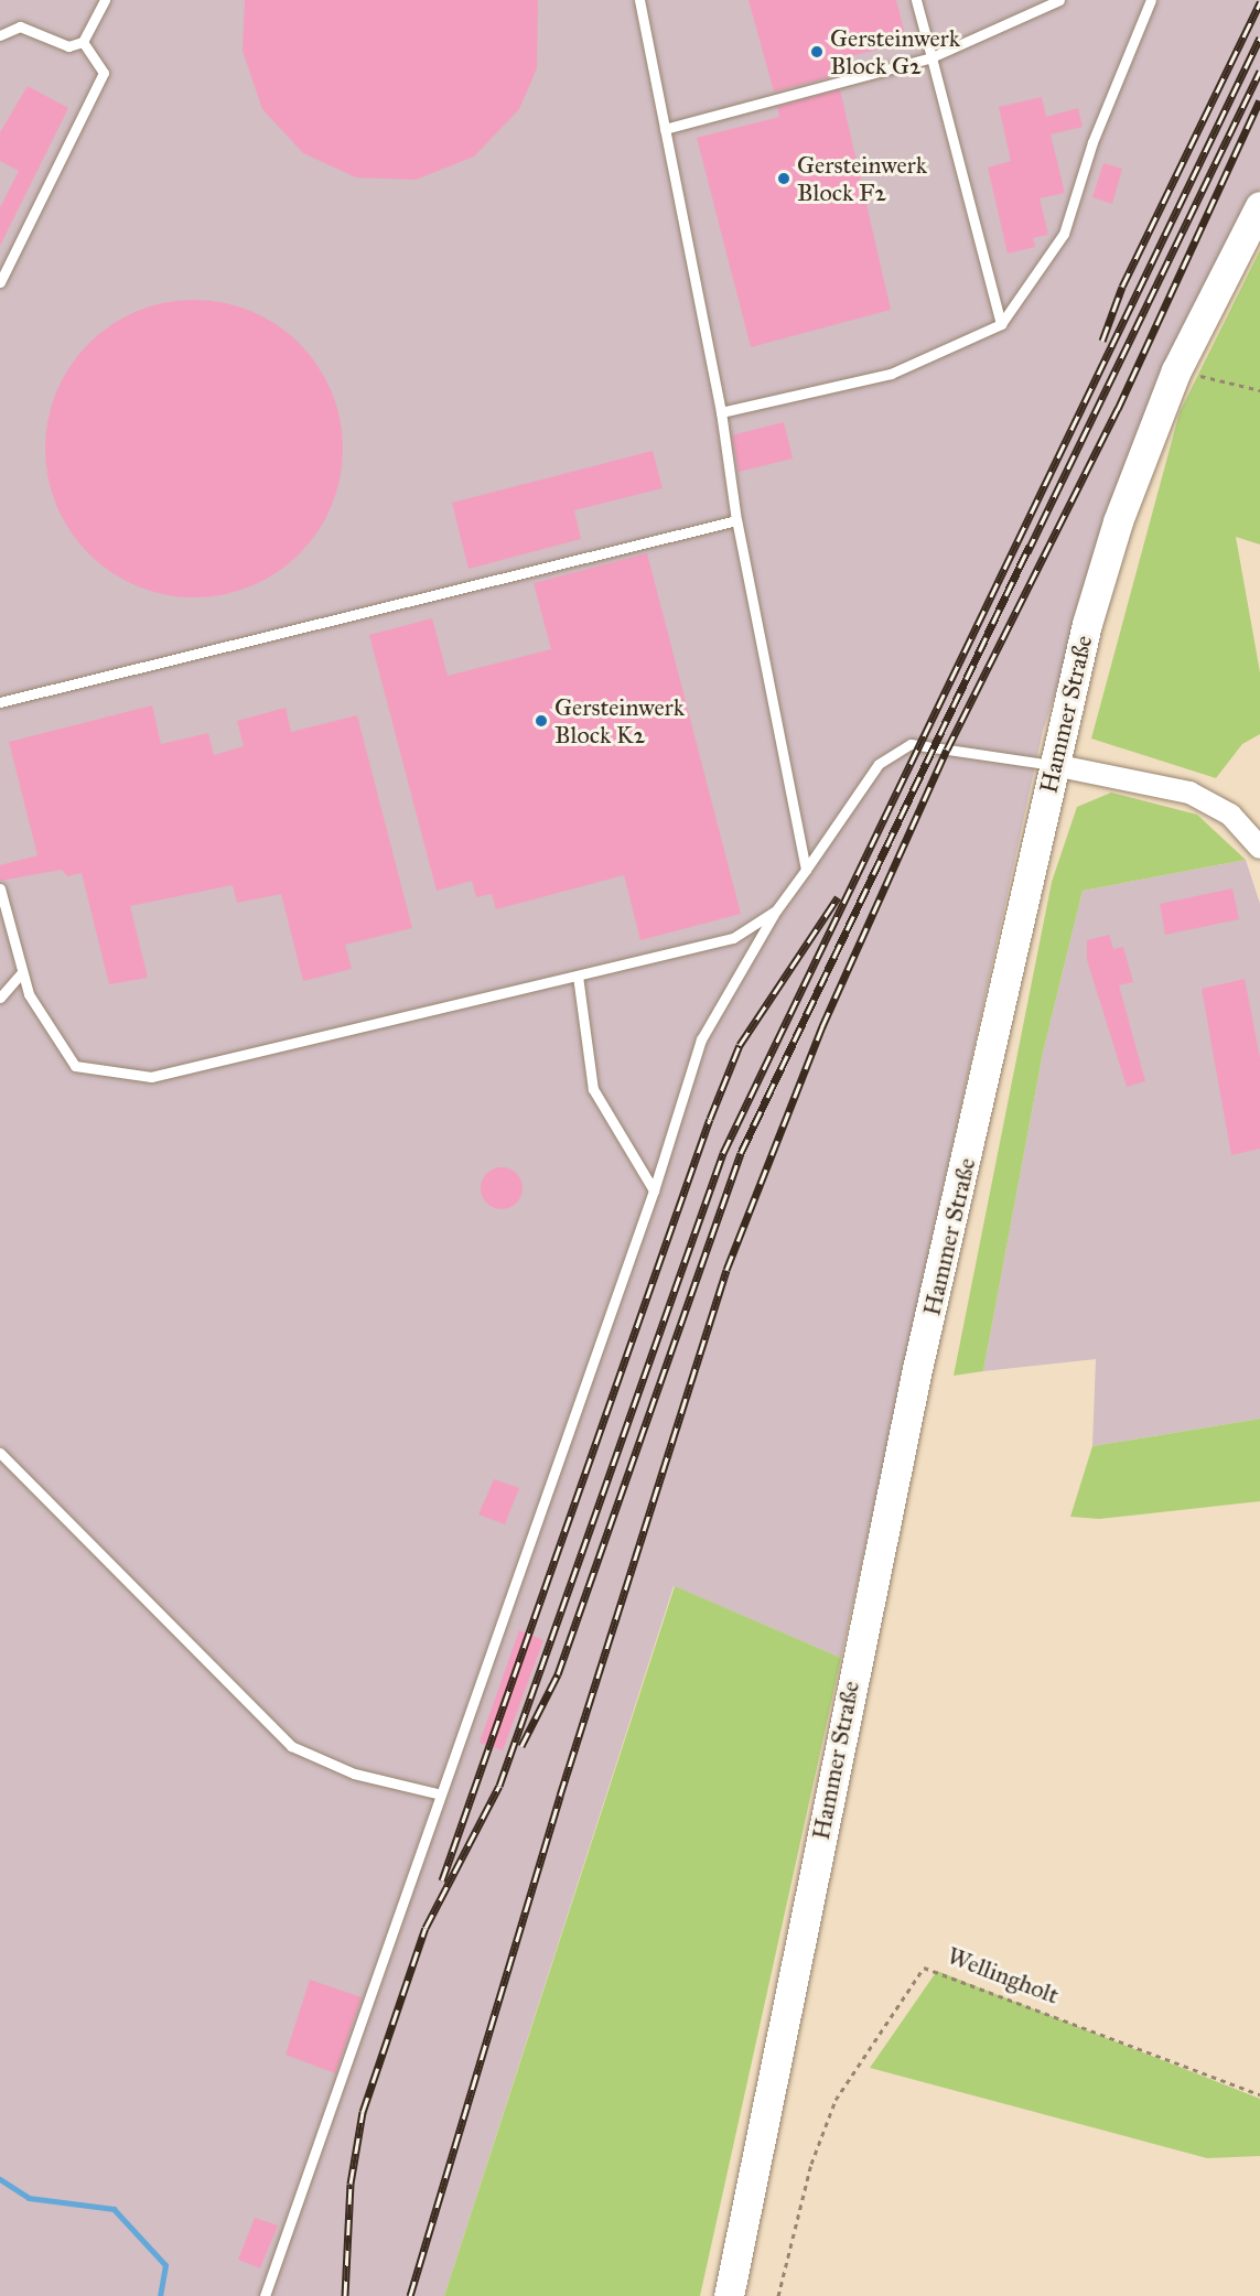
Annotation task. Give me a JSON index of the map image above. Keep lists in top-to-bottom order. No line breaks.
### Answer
{"streets":{"main road":["Hammer Straße"],"path":["Wellingholt"]},"places":["Gersteinwerk Block G2","Gersteinwerk Block F2","Gersteinwerk Block K2"]}
